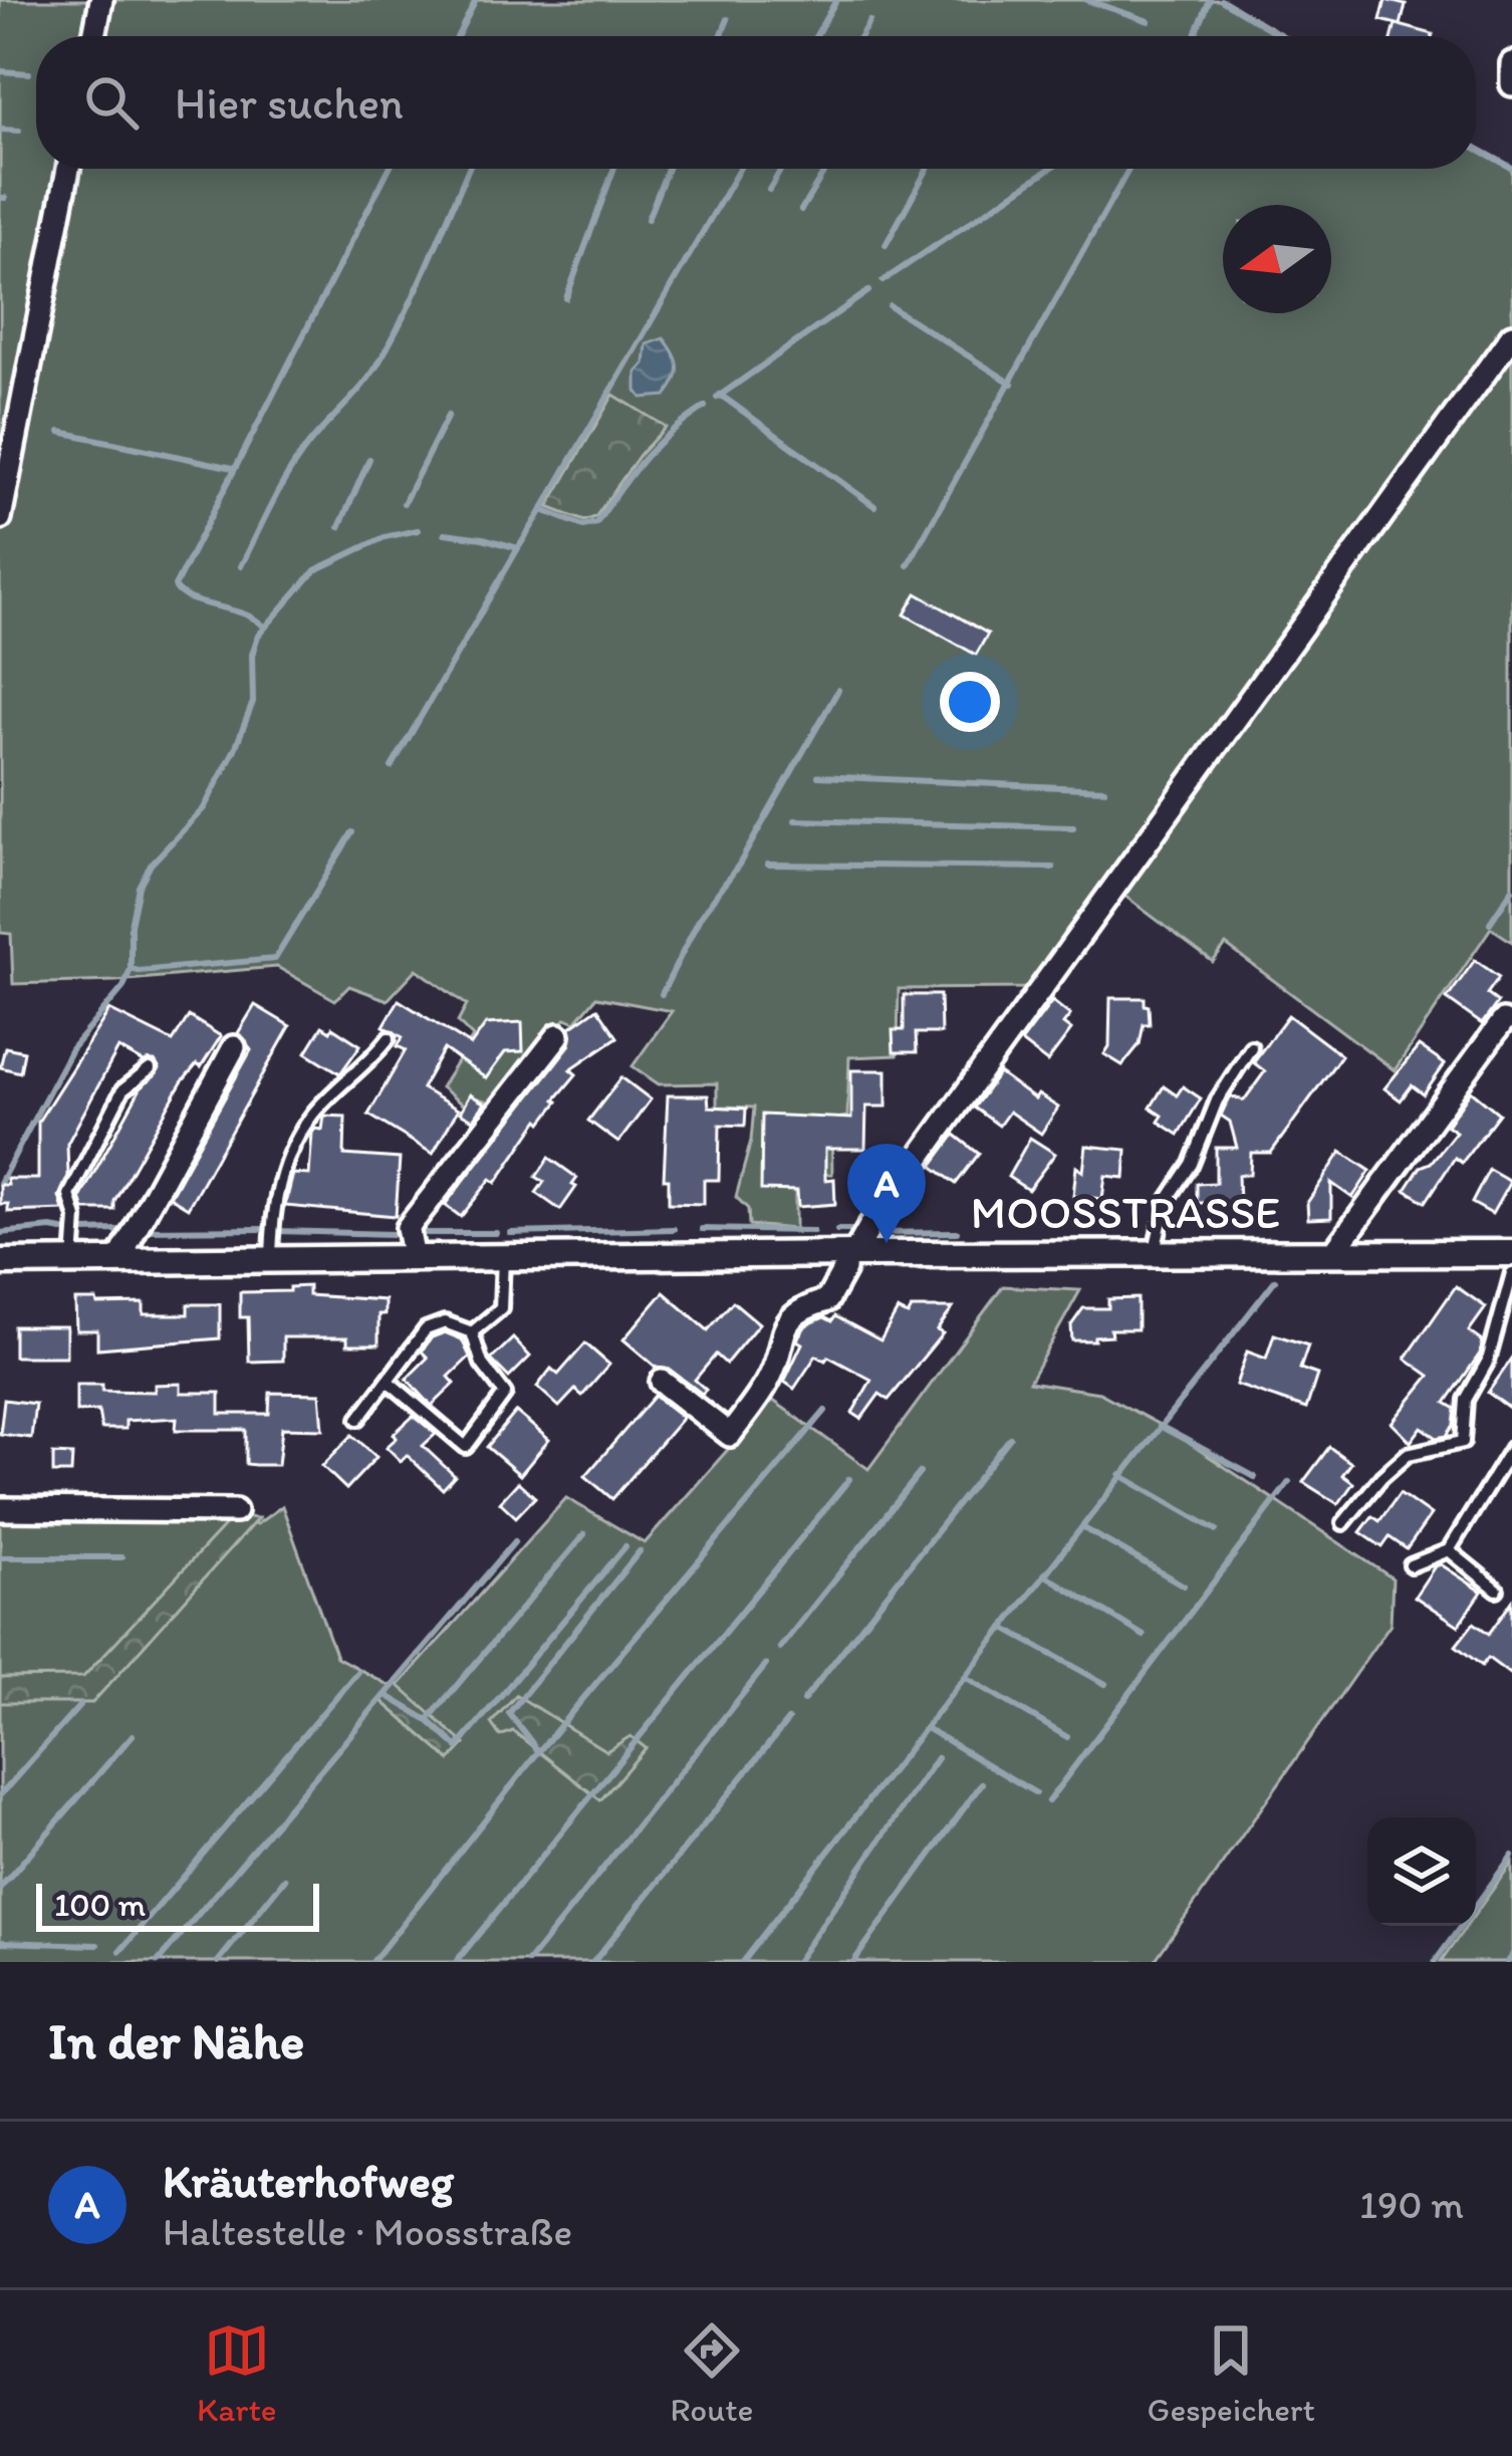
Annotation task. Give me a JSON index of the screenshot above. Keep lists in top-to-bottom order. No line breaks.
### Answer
{"streets":{"street":["MOOSSTRASSE"]},"scale_bar":"100 m","north":"left","page":{"search":"Hier suchen","pins":"A","scale":"100 m","heading":"In der Nähe","list":[{"mark":"A","name":"Kräuterhofweg","note":"Haltestelle · Moosstraße","value":"190 m"}],"nav":["Karte","Route","Gespeichert"]}}
